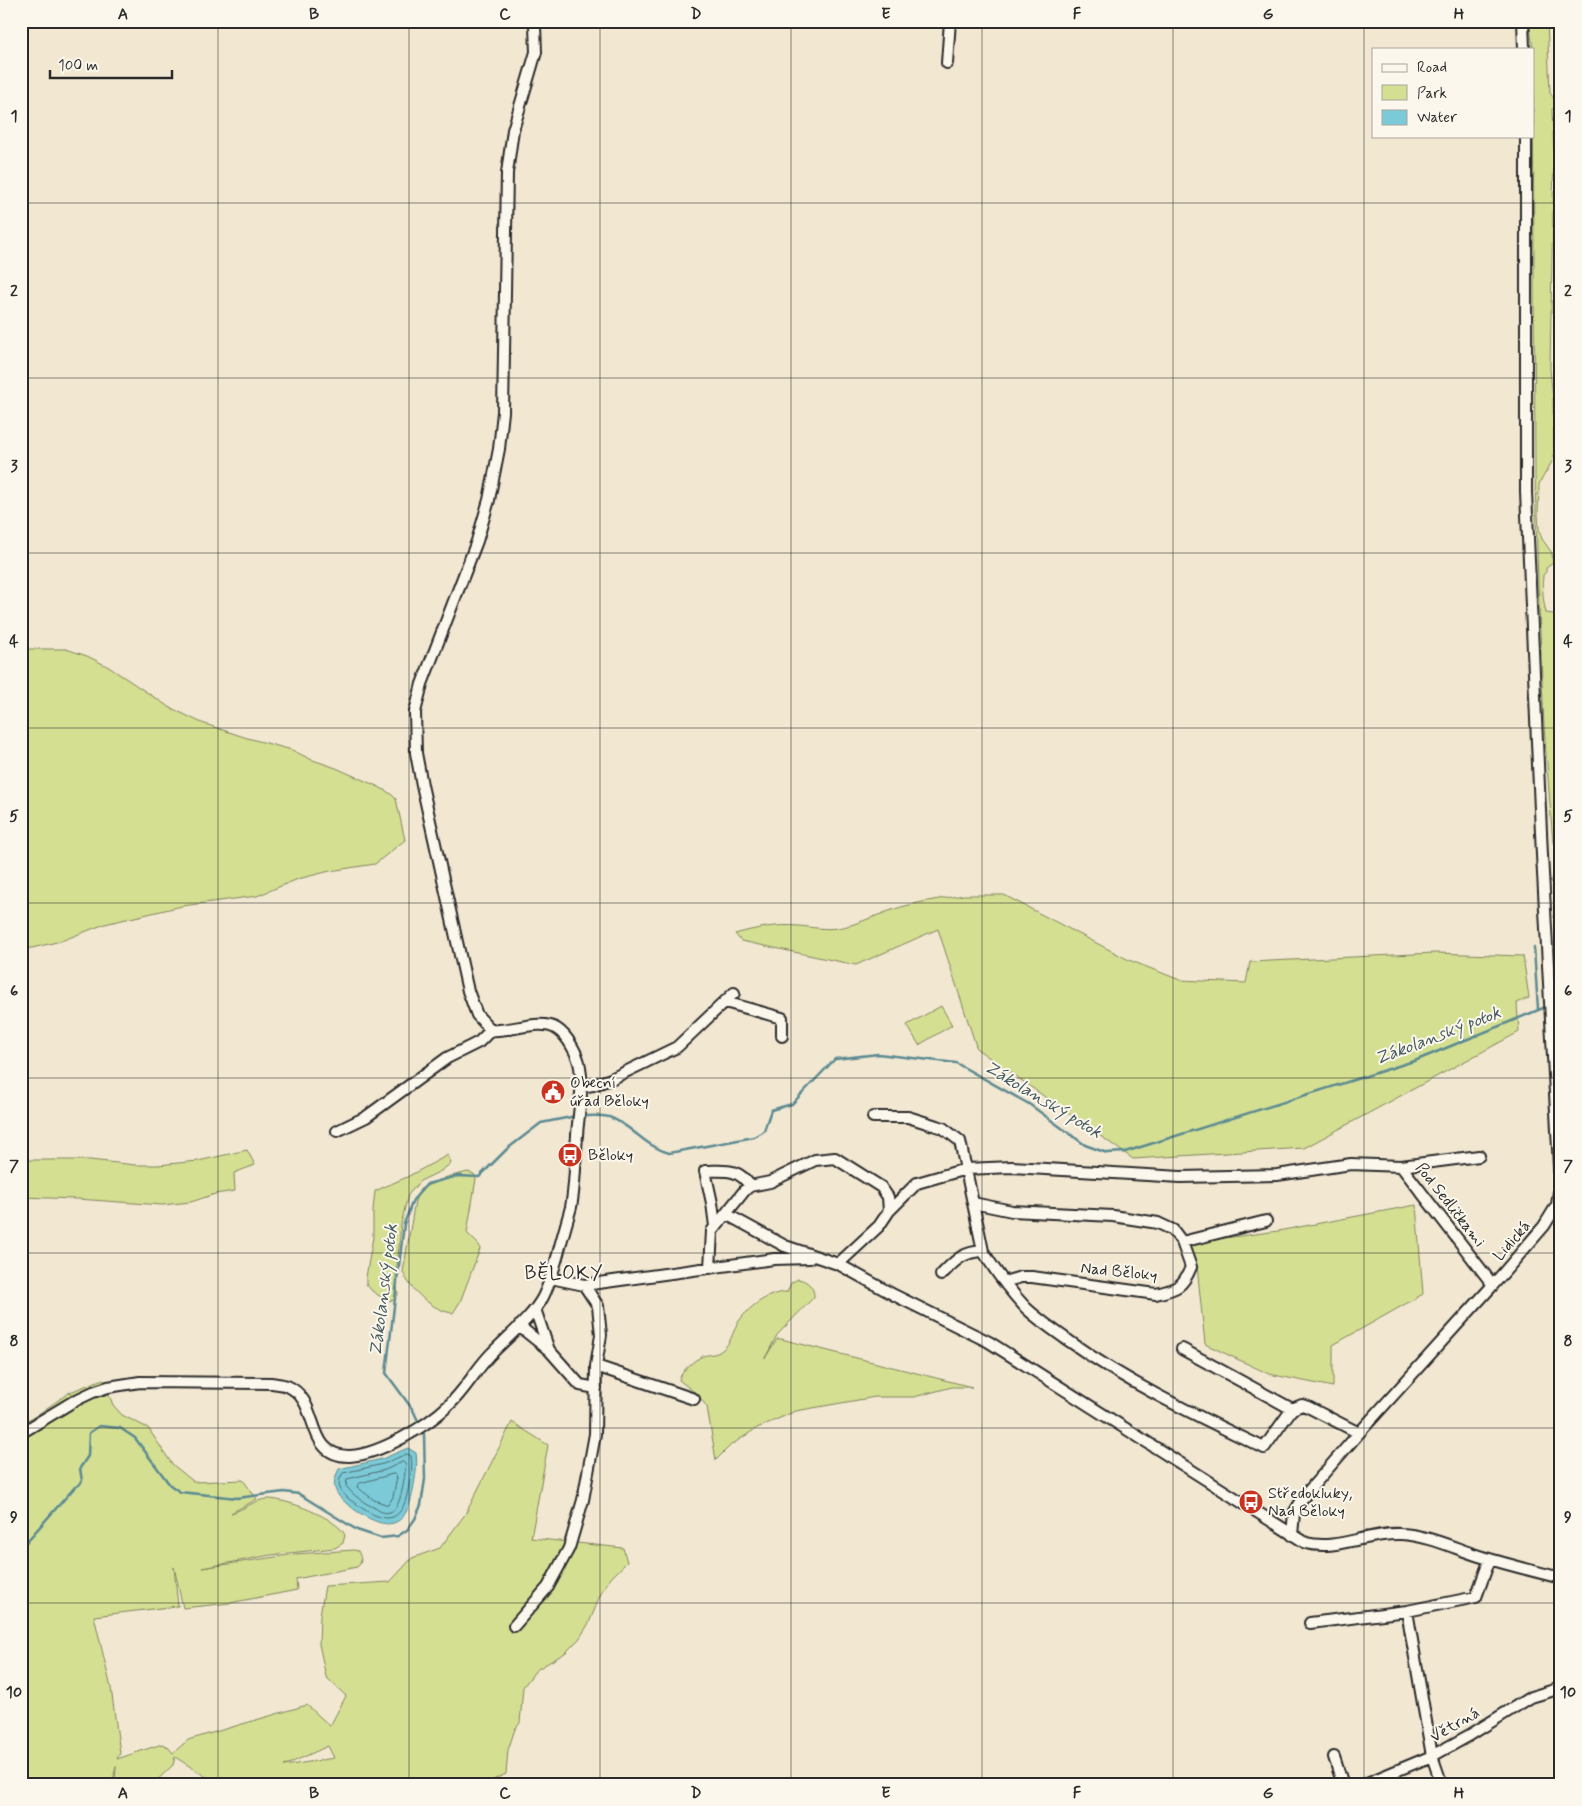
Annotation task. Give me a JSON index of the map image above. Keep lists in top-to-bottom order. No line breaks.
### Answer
{"streets":{"street":["Pod Sedličkami","Lidická","Nad Běloky","Větrná"]},"crossings":[["Pod Sedličkami","Lidická"]],"districts":["BĚLOKY"],"water":["Zákolanský potok"],"places":{"public building":["Obecní úřad Běloky"],"bus stop":["Běloky","Středokluky, Nad Běloky"]},"legend":["Road","Park","Water"],"scale_bar":"100 m","grid":{"columns":["A","B","C","D","E","F","G","H"],"rows":["1","2","3","4","5","6","7","8","9","10"]}}
